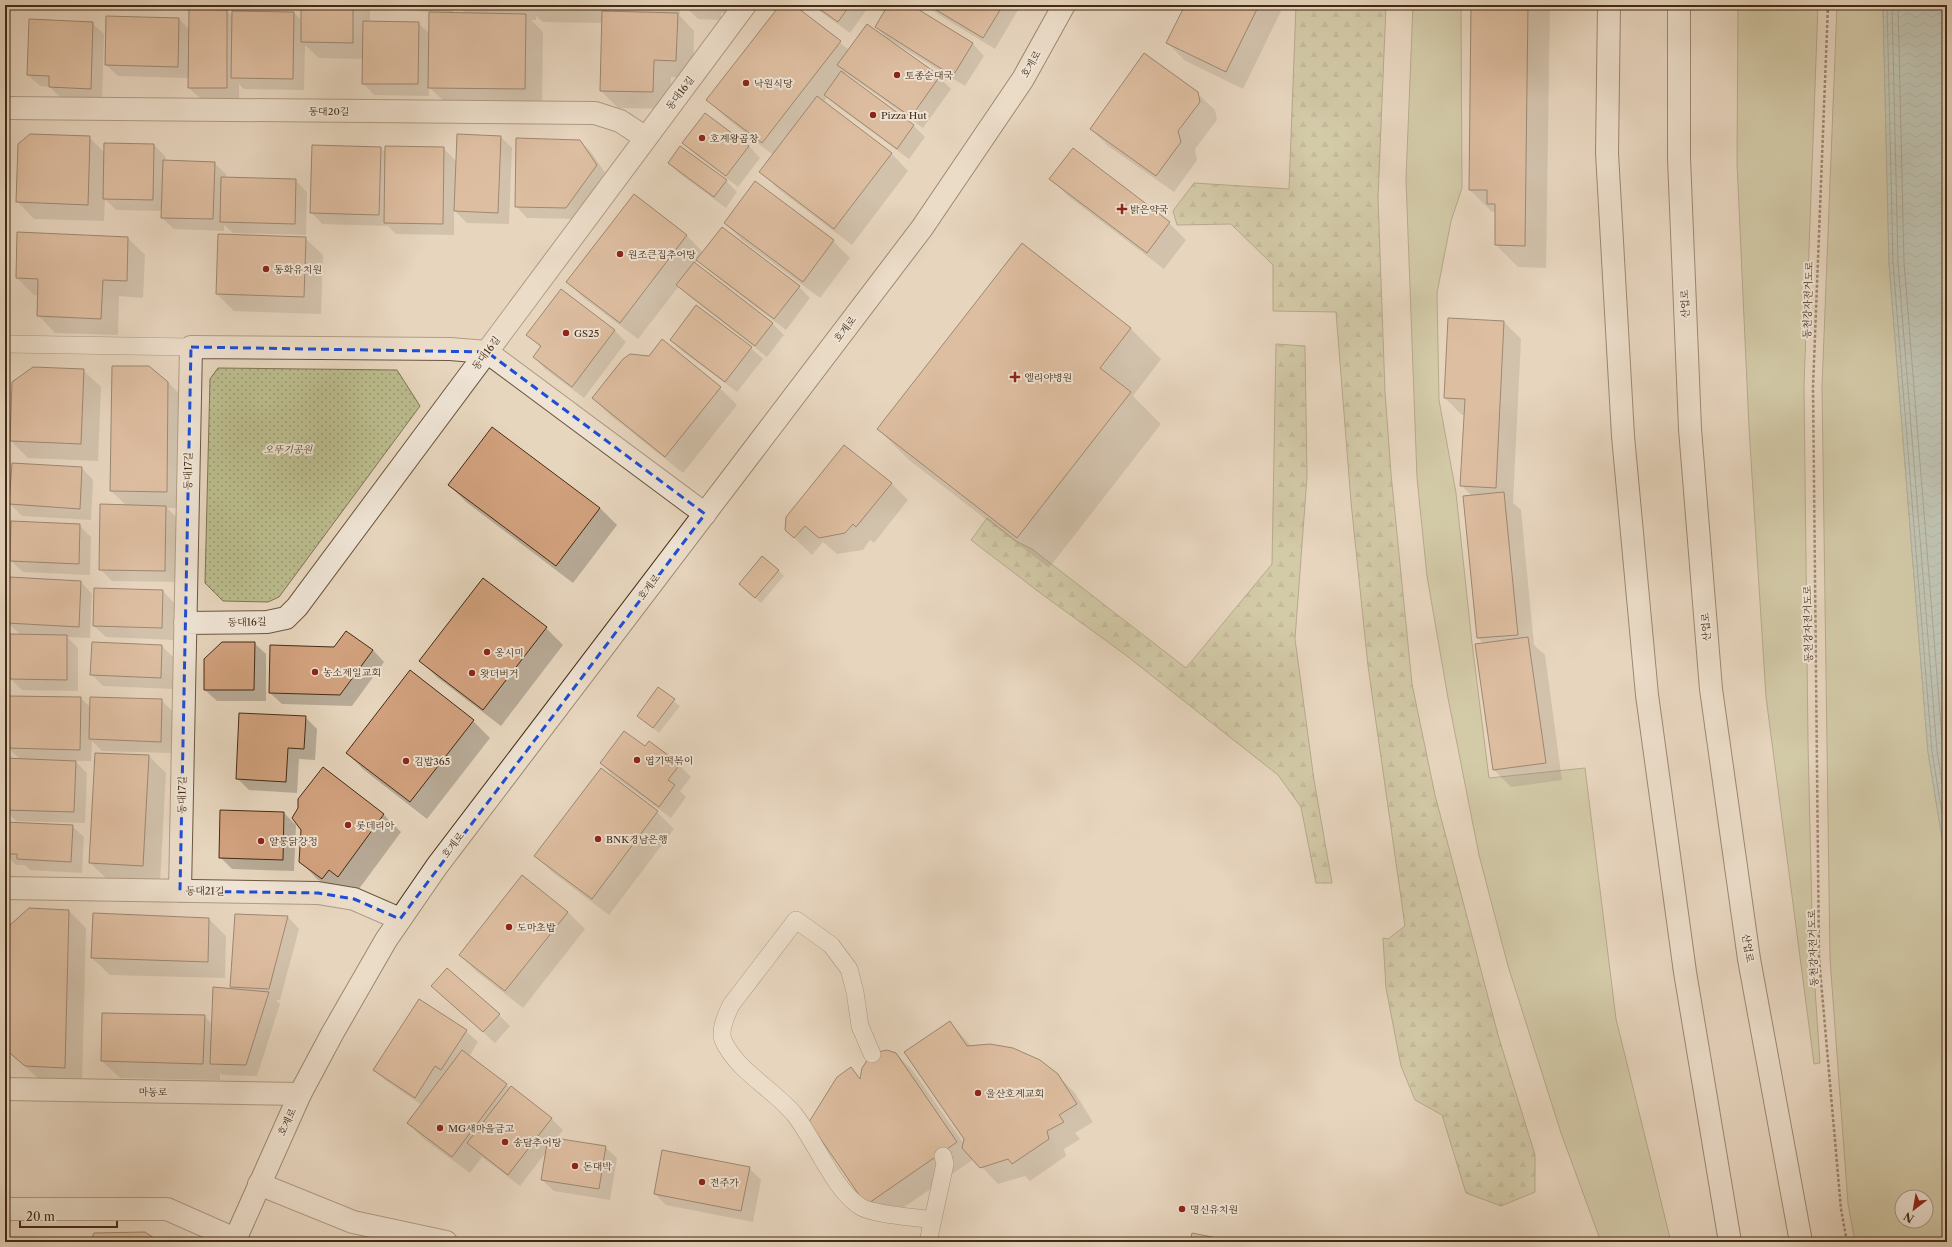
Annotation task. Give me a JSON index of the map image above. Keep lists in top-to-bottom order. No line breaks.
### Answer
{"streets":{"street":["호계로","동대16길","동대20길","산업로","동대17길","동대21길","마동로"],"path":["동천강자전거도로"]},"crossings":[["호계로","동대21길"],["호계로","마동로"],["동대16길","동대20길"],["동대16길","동대17길"],["동대17길","동대21길"]],"parks":["오뚜기공원"],"places":{"other":["토종순대국","낙원식당","Pizza Hut","호계왕곱창","원조큰집추어탕","동화유치원","GS25","옹시미","농소제일교회","왓더버거","엽기떡볶이","김밥365","롯데리아","BNK경남은행","알통닭강정","도마초밥","울산호계교회","MG새마을금고","송담추어탕","돈대박","전주가","명신유치원"],"health":["밝은약국","엘리야병원"]},"scale_bar":"20 m","north":"bottom left"}
